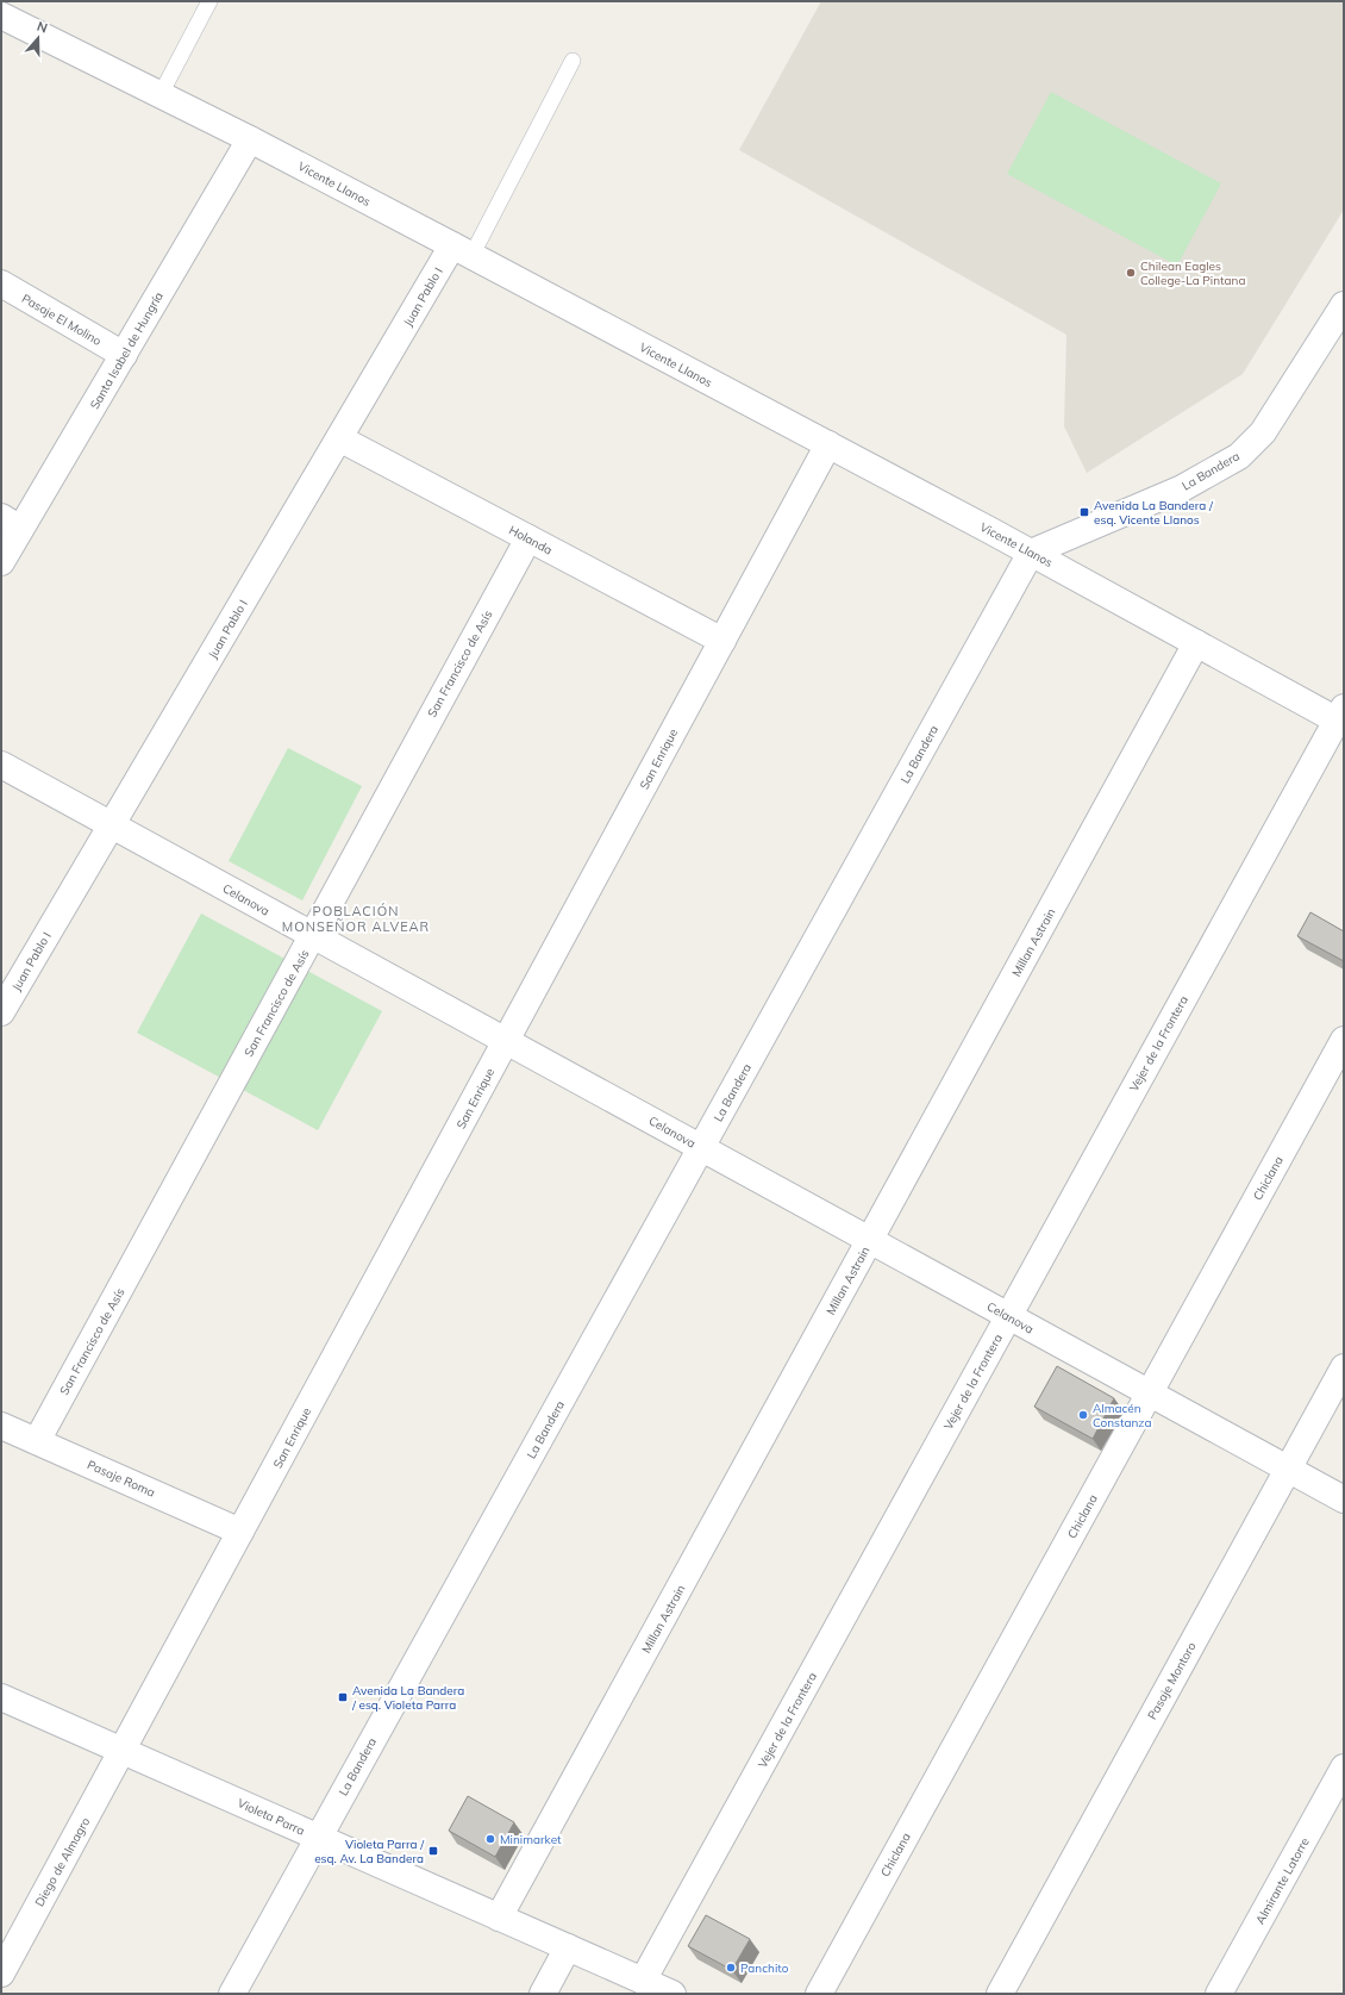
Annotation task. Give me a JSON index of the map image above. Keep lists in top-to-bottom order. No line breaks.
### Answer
{"streets":{"street":["Vicente Llanos","Juan Pablo I","Pasaje El Molino","Santa Isabel de Hungría","La Bandera","Holanda","San Francisco de Asís","San Enrique","Celanova","Millan Astrain","Vejer de la Frontera","Chiclana","Pasaje Roma","Pasaje Montoro","Violeta Parra","Diego de Almagro","Almirante Latorre"]},"crossings":[["Vicente Llanos","Juan Pablo I"],["Vicente Llanos","Santa Isabel de Hungría"],["Vicente Llanos","La Bandera"],["Vicente Llanos","San Enrique"],["Vicente Llanos","Millan Astrain"],["Vicente Llanos","Vejer de la Frontera"],["Juan Pablo I","Holanda"],["Juan Pablo I","Celanova"],["Pasaje El Molino","Santa Isabel de Hungría"],["La Bandera","Celanova"],["La Bandera","Violeta Parra"],["Holanda","San Francisco de Asís"],["Holanda","San Enrique"],["San Francisco de Asís","Celanova"],["San Francisco de Asís","Pasaje Roma"],["San Enrique","Celanova"],["San Enrique","Pasaje Roma"],["San Enrique","Violeta Parra"],["San Enrique","Diego de Almagro"],["Celanova","Millan Astrain"],["Celanova","Vejer de la Frontera"],["Celanova","Chiclana"],["Celanova","Pasaje Montoro"],["Millan Astrain","Violeta Parra"],["Vejer de la Frontera","Violeta Parra"],["Violeta Parra","Diego de Almagro"]],"districts":["POBLACIÓN MONSEÑOR ALVEAR"],"places":{"other":["Chilean Eagles College-La Pintana","Almacén Constanza","Minimarket","Panchito"],"transit":["Avenida La Bandera / esq. Vicente Llanos","Avenida La Bandera / esq. Violeta Parra","Violeta Parra / esq. Av. La Bandera"]},"north":"top"}
